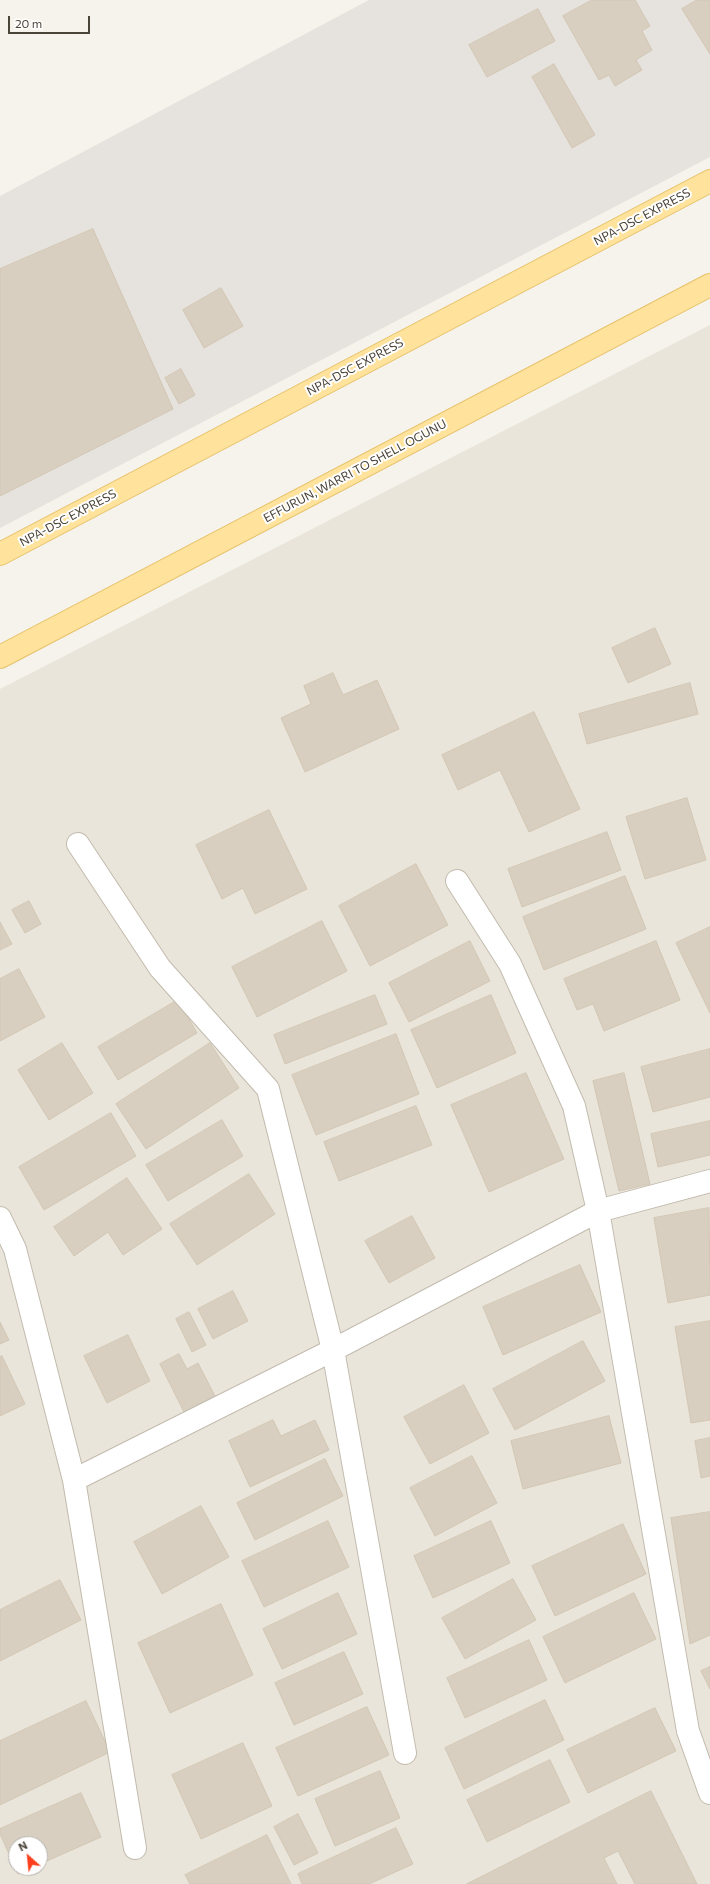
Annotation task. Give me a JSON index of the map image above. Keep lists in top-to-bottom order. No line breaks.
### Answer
{"streets":{"main road":["NPA-DSC EXPRESS","EFFURUN, WARRI TO SHELL OGUNU"]},"scale_bar":"20 m","north":"top left"}
